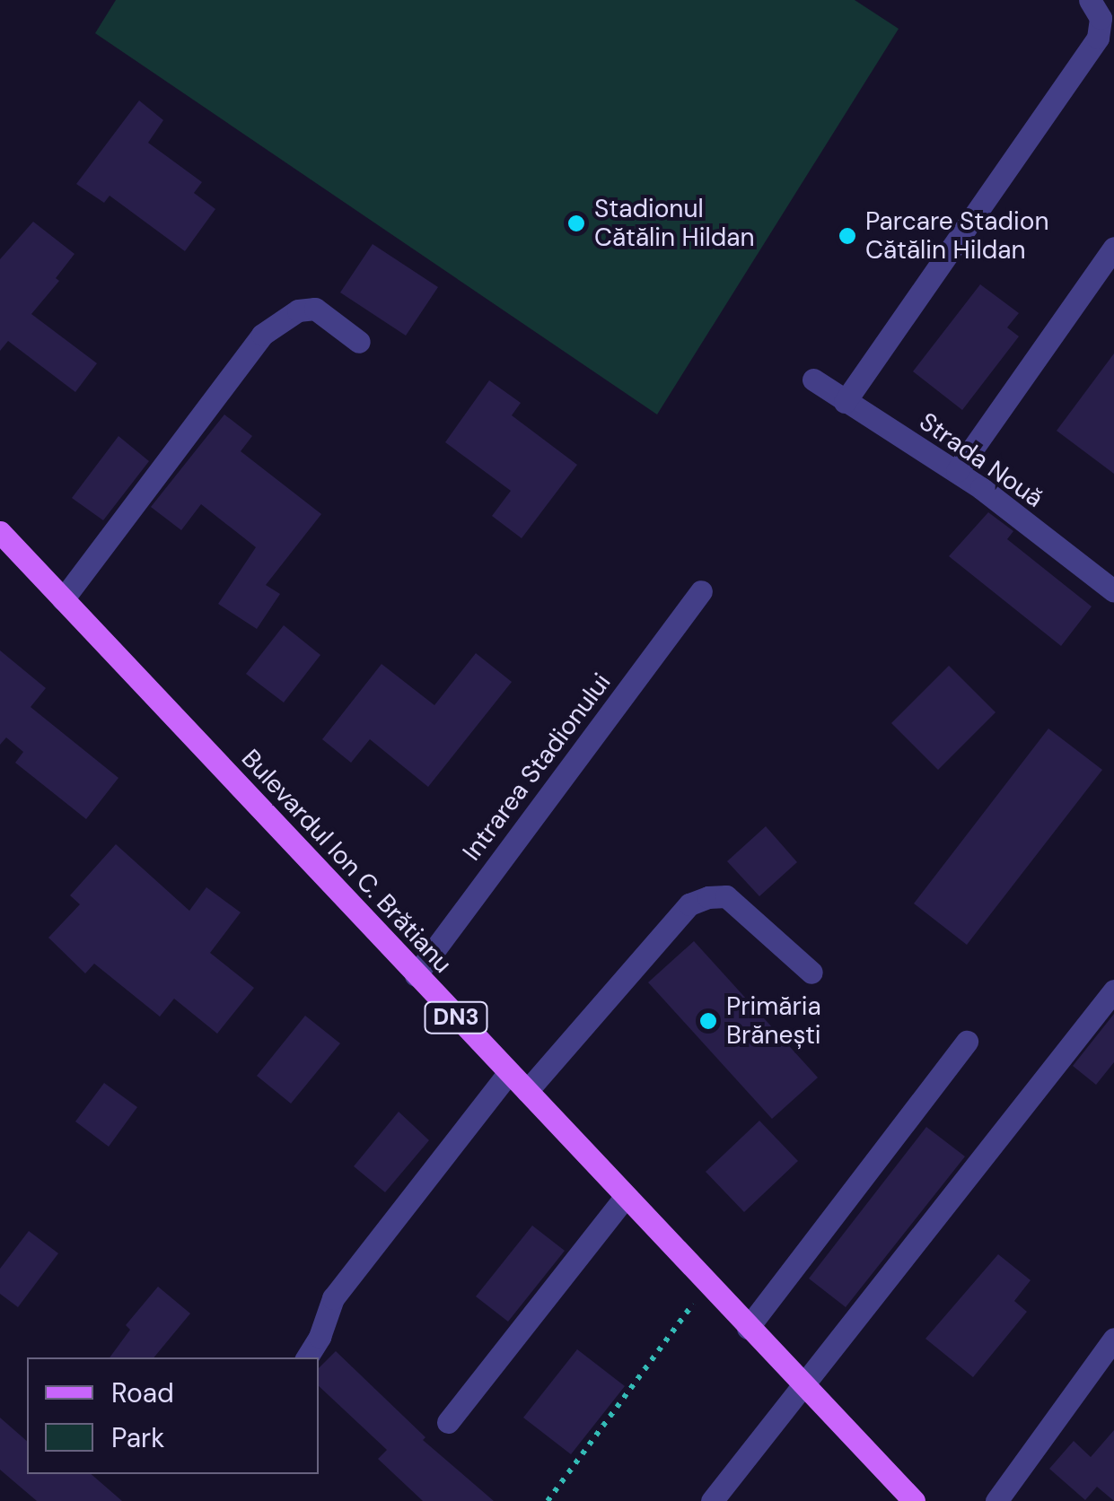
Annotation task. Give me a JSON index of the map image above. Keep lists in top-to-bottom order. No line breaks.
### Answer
{"streets":{"main road":["Bulevardul Ion C. Brătianu","DN3"],"street":["Strada Nouă","Intrarea Stadionului"]},"crossings":[["Intrarea Stadionului","Bulevardul Ion C. Brătianu"]],"places":["Stadionul Cătălin Hildan","Parcare Stadion Cătălin Hildan","Primăria Brănești"],"legend":["Road","Park"]}
